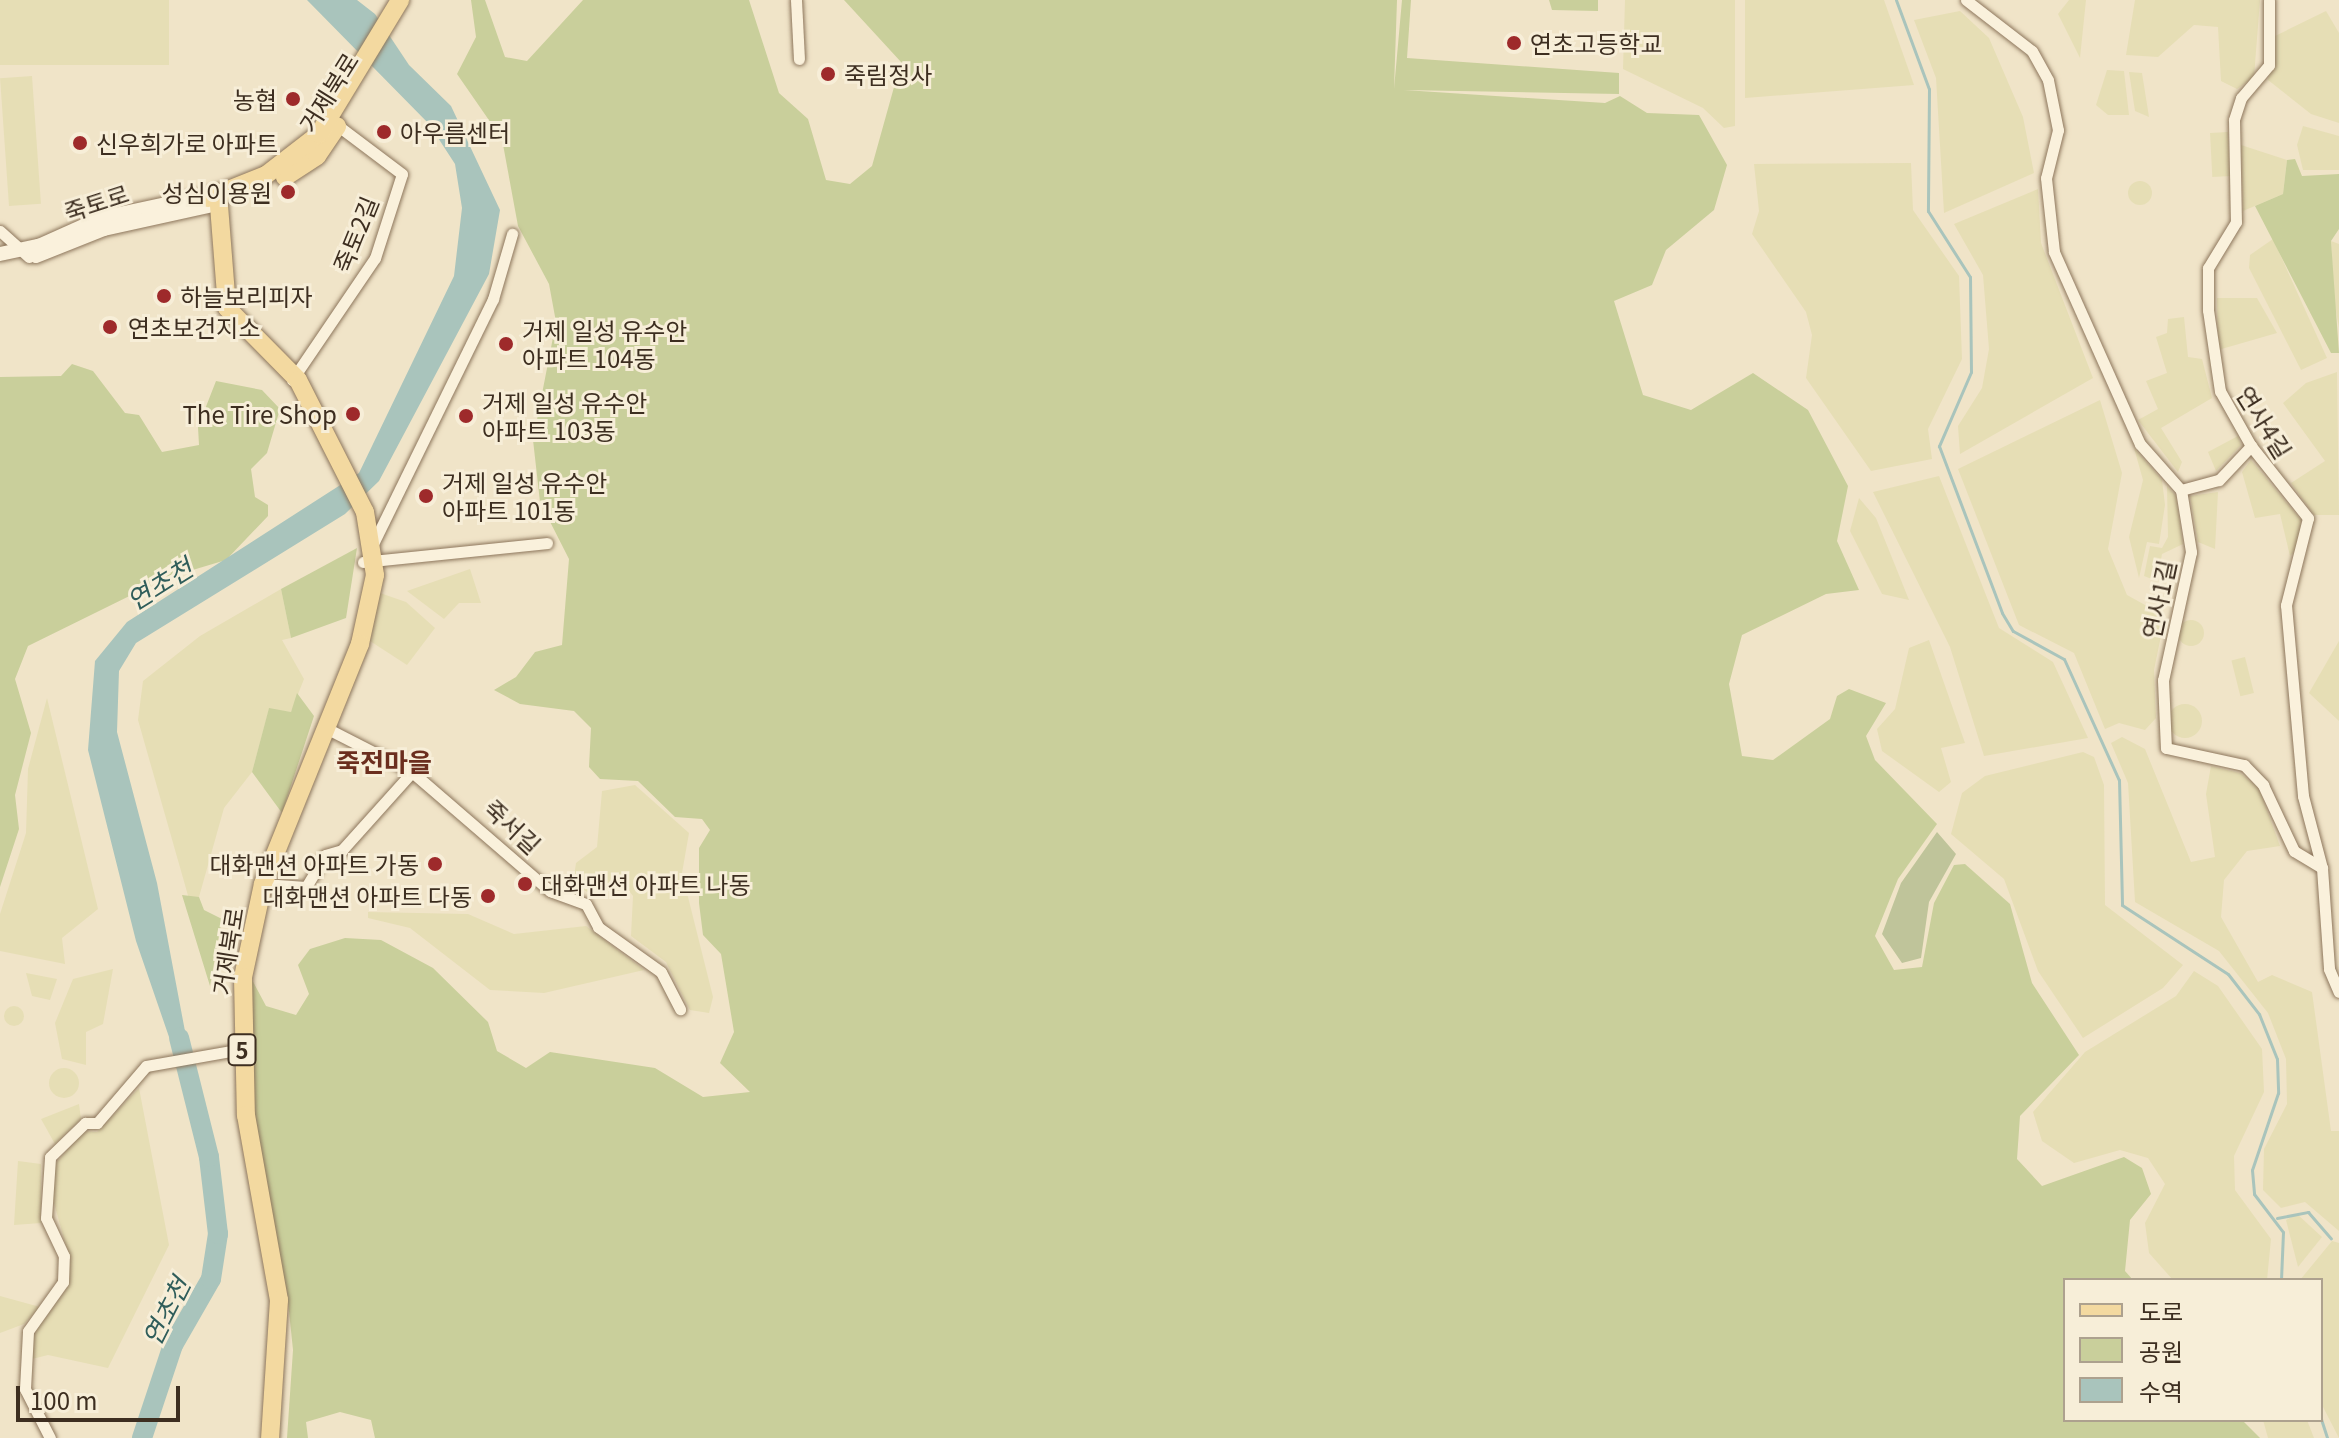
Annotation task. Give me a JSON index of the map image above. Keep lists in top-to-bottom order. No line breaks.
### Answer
{"streets":{"main road":["거제북로","5"],"street":["죽토로","죽토2길","연사4길","연사1길","죽서길"]},"crossings":[["거제북로","죽토로"],["거제북로","죽토2길"],["거제북로","죽서길"],["연사4길","연사1길"]],"districts":["죽전마을"],"water":["연초천"],"places":["연초고등학교","죽림정사","농협","아우름센터","신우희가로 아파트","성심이용원","하늘보리피자","연초보건지소","거제 일성 유수안 아파트 104동","The Tire Shop","거제 일성 유수안 아파트 103동","거제 일성 유수안 아파트 101동","대화맨션 아파트 가동","대화맨션 아파트 나동","대화맨션 아파트 다동"],"legend":["도로","공원","수역"],"scale_bar":"100 m"}
